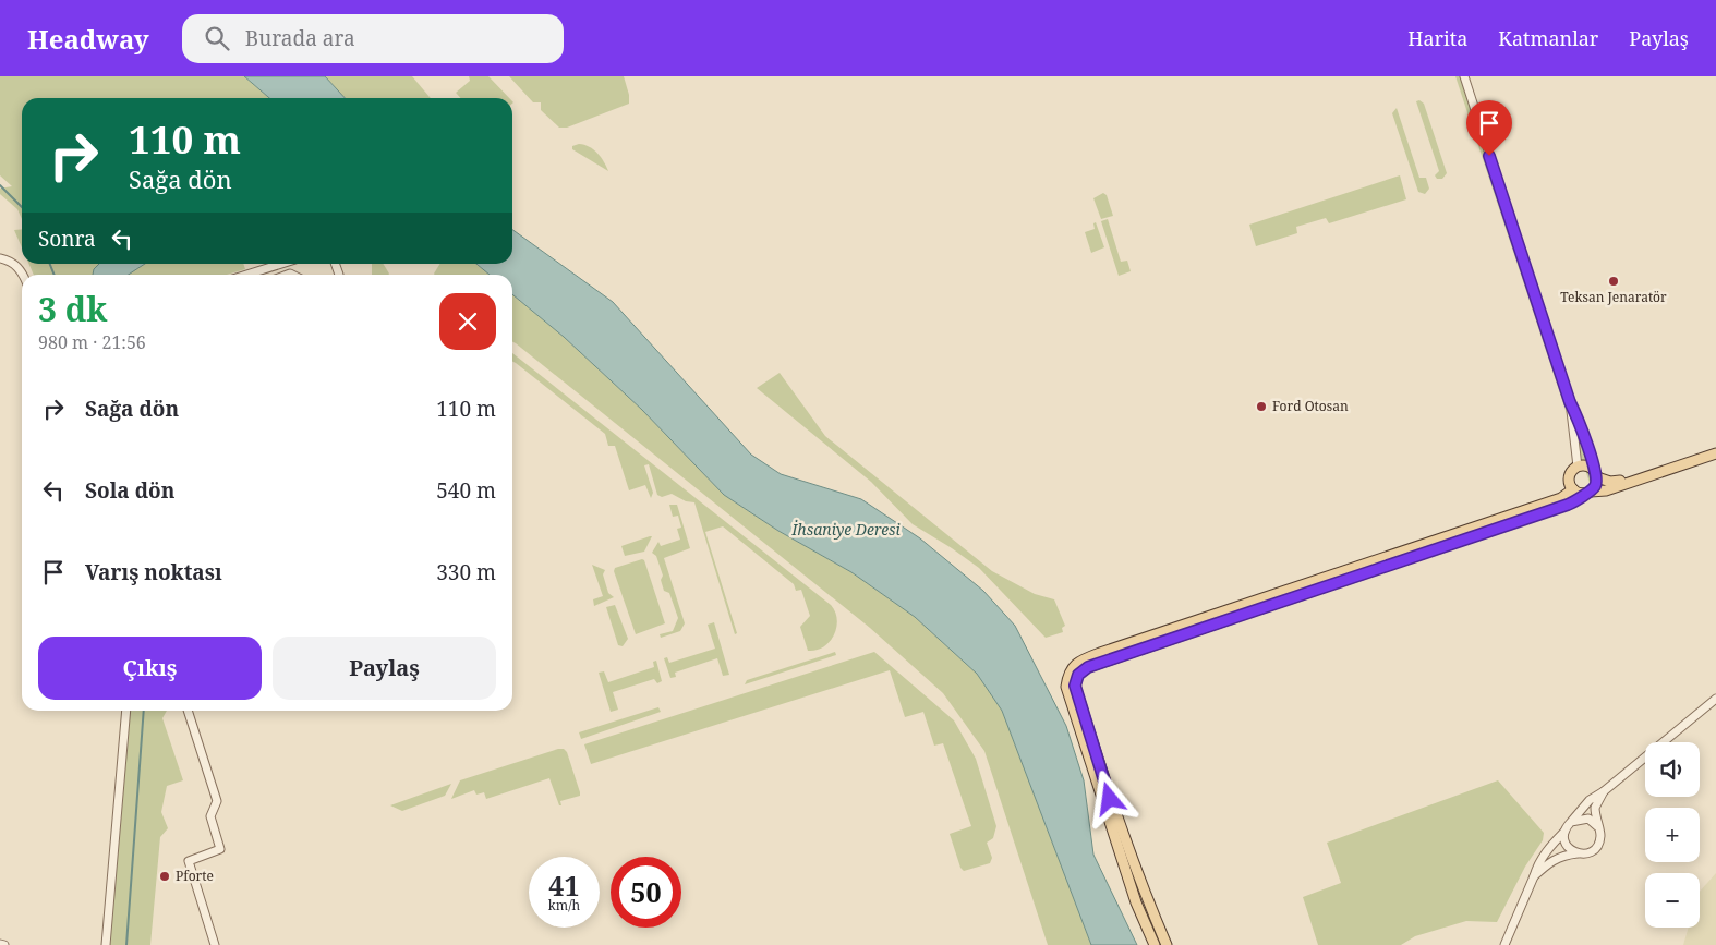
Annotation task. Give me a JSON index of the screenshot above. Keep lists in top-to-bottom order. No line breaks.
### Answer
{"water":["İhsaniye Deresi"],"places":["Teksan Jenaratör","Ford Otosan","Pforte"],"page":{"header":"Headway","search":"Burada ara","nav":["Harita","Katmanlar","Paylaş"],"turn":["110 m","Sağa dön"],"then":"Sonra","heading":["3 dk","980 m · 21:56"],"list":[{"name":"Sağa dön","value":"110 m"},{"name":"Sola dön","value":"540 m"},{"name":"Varış noktası","value":"330 m"}],"buttons":["Çıkış","Paylaş"],"map_buttons":["+","−"],"speed":"41 km/h","limit":"50"}}
